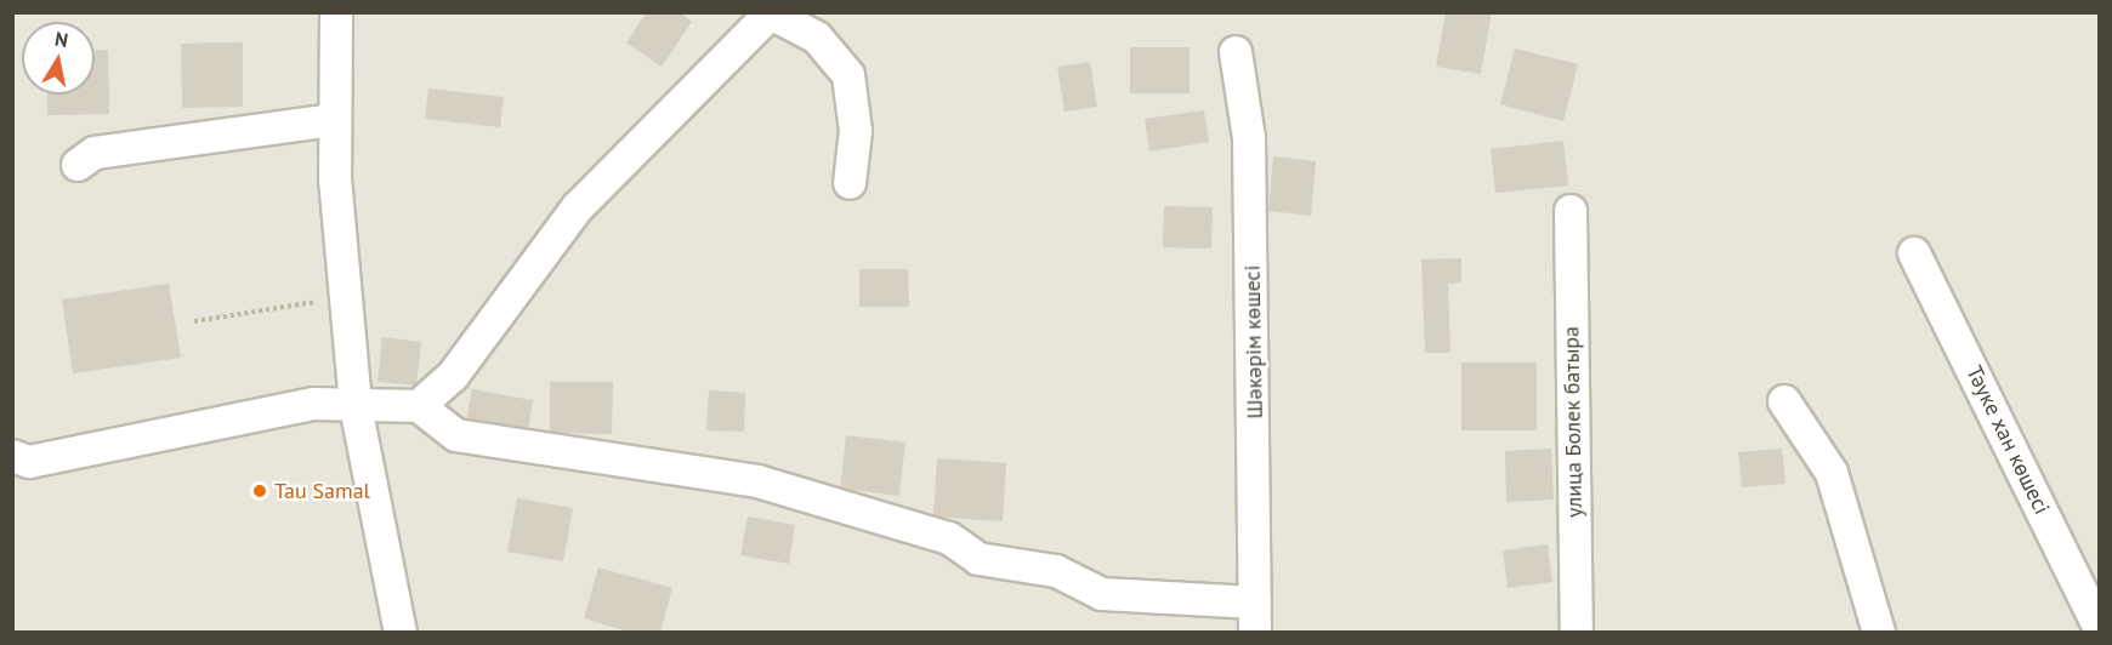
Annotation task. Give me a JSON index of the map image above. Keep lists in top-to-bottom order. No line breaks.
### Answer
{"streets":{"street":["Шәкәрім көшесі","улица Болек батыра","Тәуке хан көшесі"]},"places":["Tau Samal"],"north":"top"}
